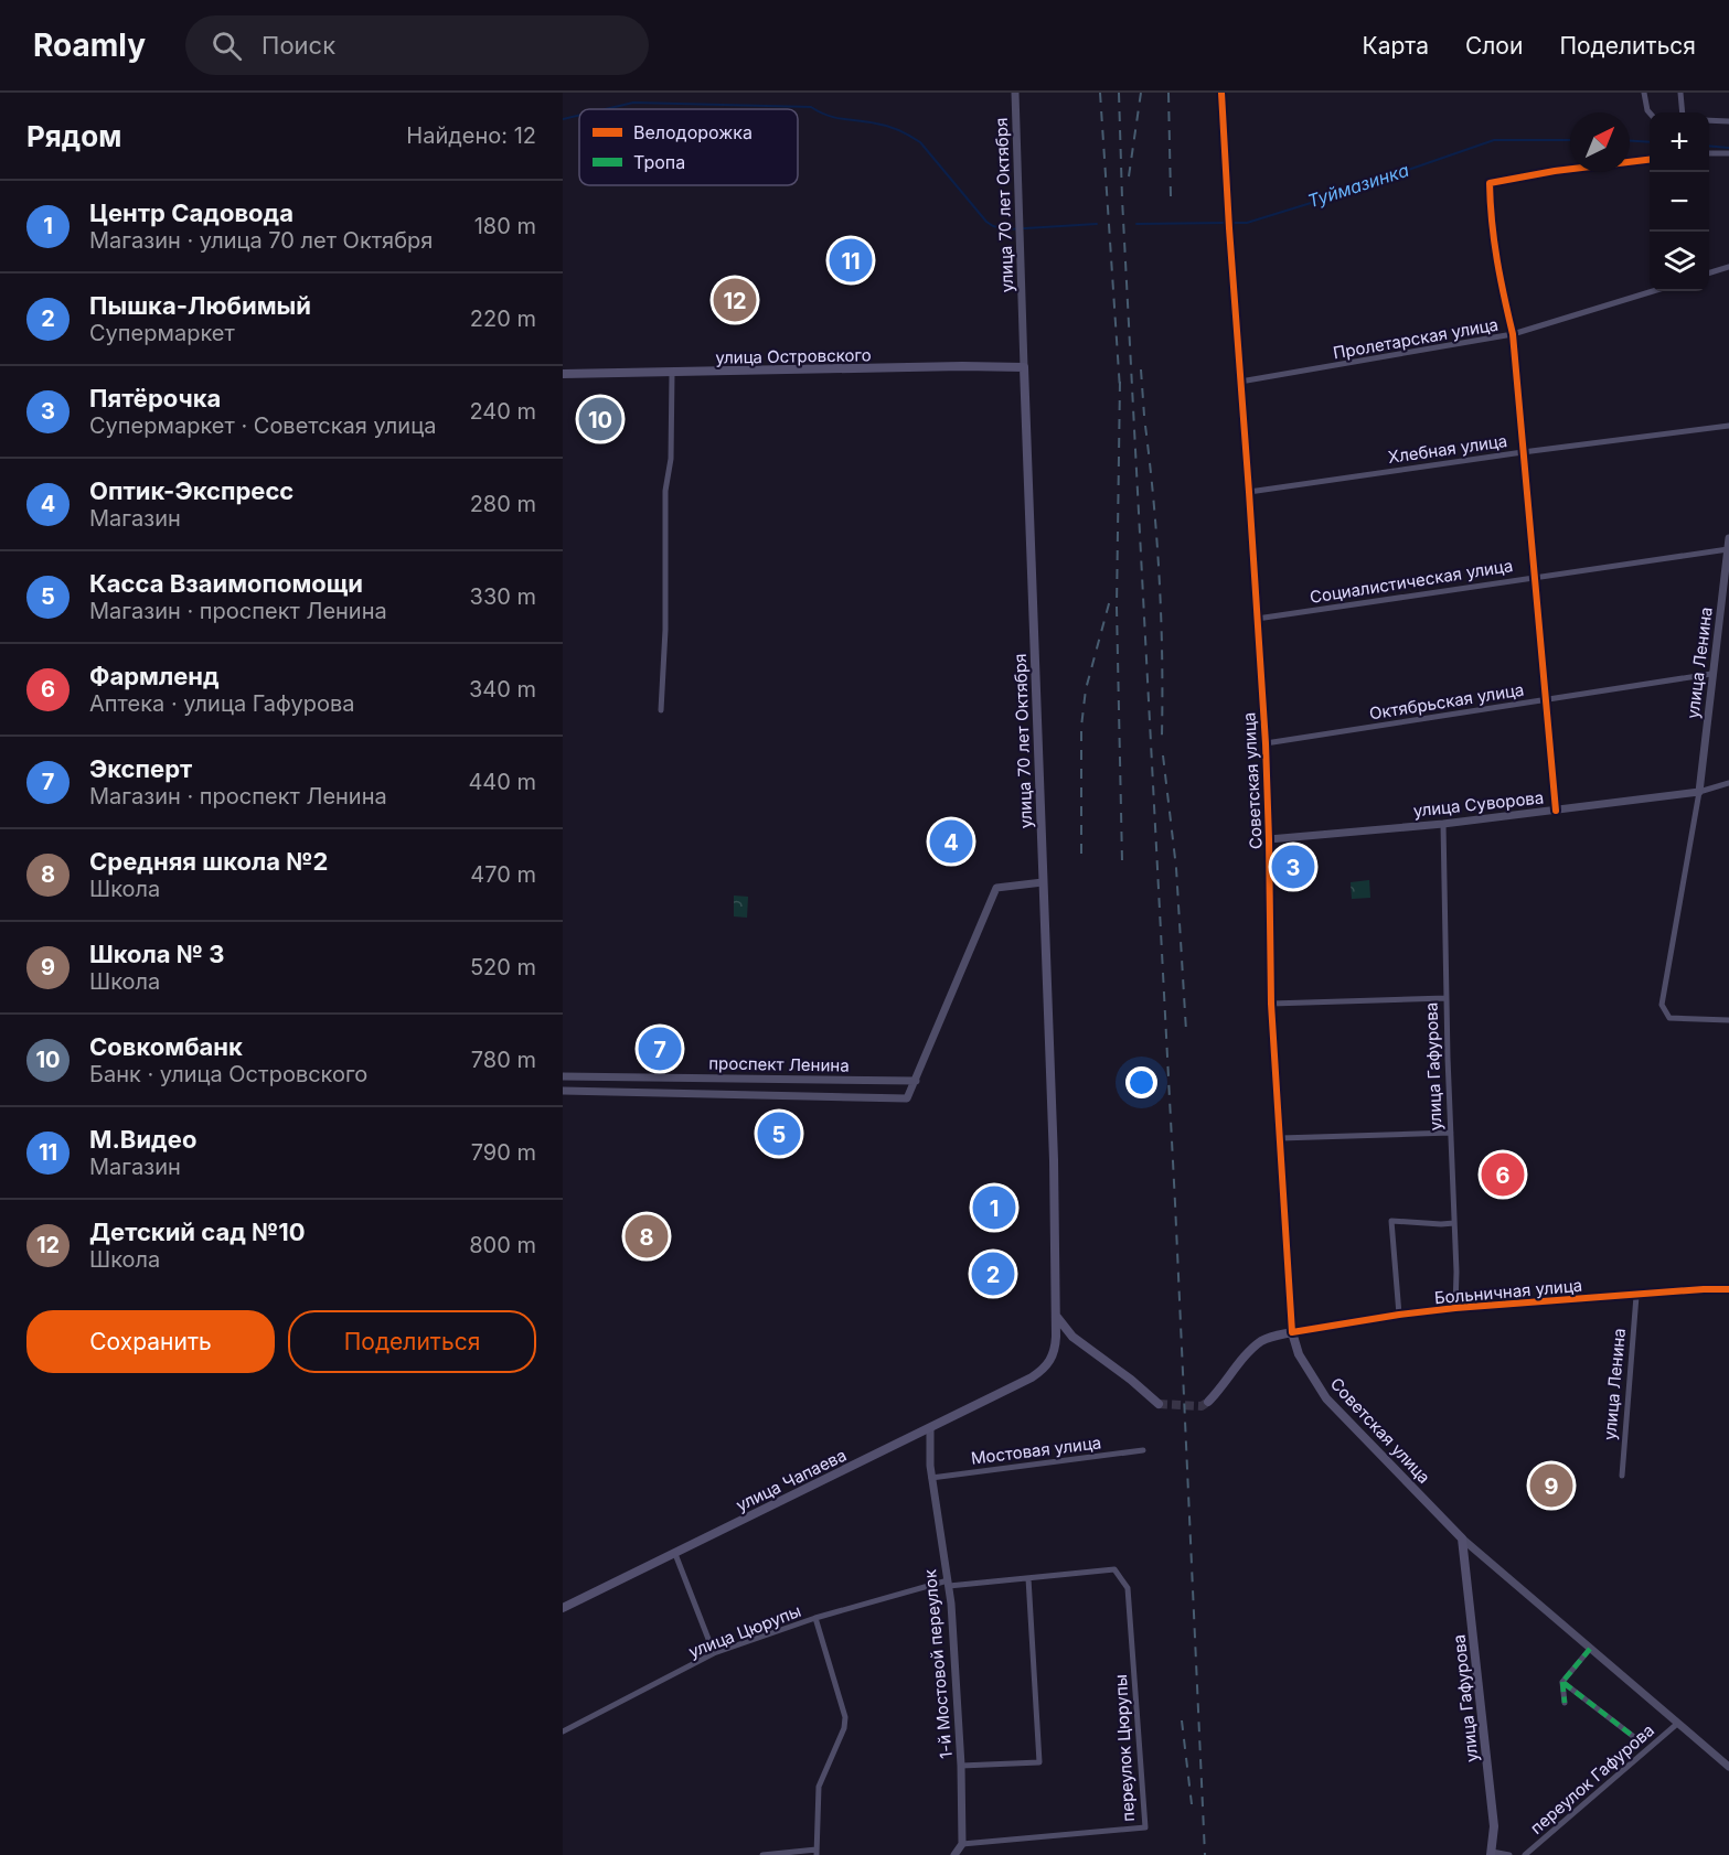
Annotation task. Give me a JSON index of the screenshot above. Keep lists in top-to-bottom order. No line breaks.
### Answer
{"streets":{"main road":["улица 70 лет Октября","улица Островского","Советская улица","улица Гафурова","улица Чапаева"],"street":["Пролетарская улица","Хлебная улица","Социалистическая улица","улица Ленина","Октябрьская улица","улица Суворова","проспект Ленина","Больничная улица","Мостовая улица","улица Цюрупы","1-й Мостовой переулок","переулок Цюрупы","переулок Гафурова"]},"crossings":[["улица 70 лет Октября","улица Островского"],["улица 70 лет Октября","улица Чапаева"],["Пролетарская улица","Советская улица"],["Хлебная улица","Советская улица"],["Социалистическая улица","улица Ленина"],["Социалистическая улица","Советская улица"],["улица Ленина","Октябрьская улица"],["улица Ленина","улица Суворова"],["улица Ленина","Больничная улица"],["Октябрьская улица","Советская улица"],["Советская улица","улица Суворова"],["Советская улица","улица Гафурова"],["Советская улица","Больничная улица"],["Советская улица","переулок Гафурова"],["улица Суворова","улица Гафурова"],["улица Гафурова","Больничная улица"],["Мостовая улица","1-й Мостовой переулок"],["улица Чапаева","1-й Мостовой переулок"],["улица Цюрупы","1-й Мостовой переулок"],["улица Цюрупы","переулок Цюрупы"],["1-й Мостовой переулок","переулок Цюрупы"]],"water":["Туймазинка"],"legend":["Велодорожка","Тропа"],"north":"top right","page":{"header":"Roamly","search":"Поиск","nav":["Карта","Слои","Поделиться"],"heading":["Рядом","Найдено: 12"],"map_buttons":["+","−"],"list":[{"mark":"1","name":"Центр Садовода","note":"Магазин · улица 70 лет Октября","value":"180 m"},{"mark":"2","name":"Пышка-Любимый","note":"Супермаркет","value":"220 m"},{"mark":"3","name":"Пятёрочка","note":"Супермаркет · Советская улица","value":"240 m"},{"mark":"4","name":"Оптик-Экспресс","note":"Магазин","value":"280 m"},{"mark":"5","name":"Касса Взаимопомощи","note":"Магазин · проспект Ленина","value":"330 m"},{"mark":"6","name":"Фармленд","note":"Аптека · улица Гафурова","value":"340 m"},{"mark":"7","name":"Эксперт","note":"Магазин · проспект Ленина","value":"440 m"},{"mark":"8","name":"Средняя школа №2","note":"Школа","value":"470 m"},{"mark":"9","name":"Школа № 3","note":"Школа","value":"520 m"},{"mark":"10","name":"Совкомбанк","note":"Банк · улица Островского","value":"780 m"},{"mark":"11","name":"М.Видео","note":"Магазин","value":"790 m"},{"mark":"12","name":"Детский сад №10","note":"Школа","value":"800 m"}],"pins":["11","12","10","4","3","7","5","6","1","8","2","9"],"buttons":["Сохранить","Поделиться"]}}
